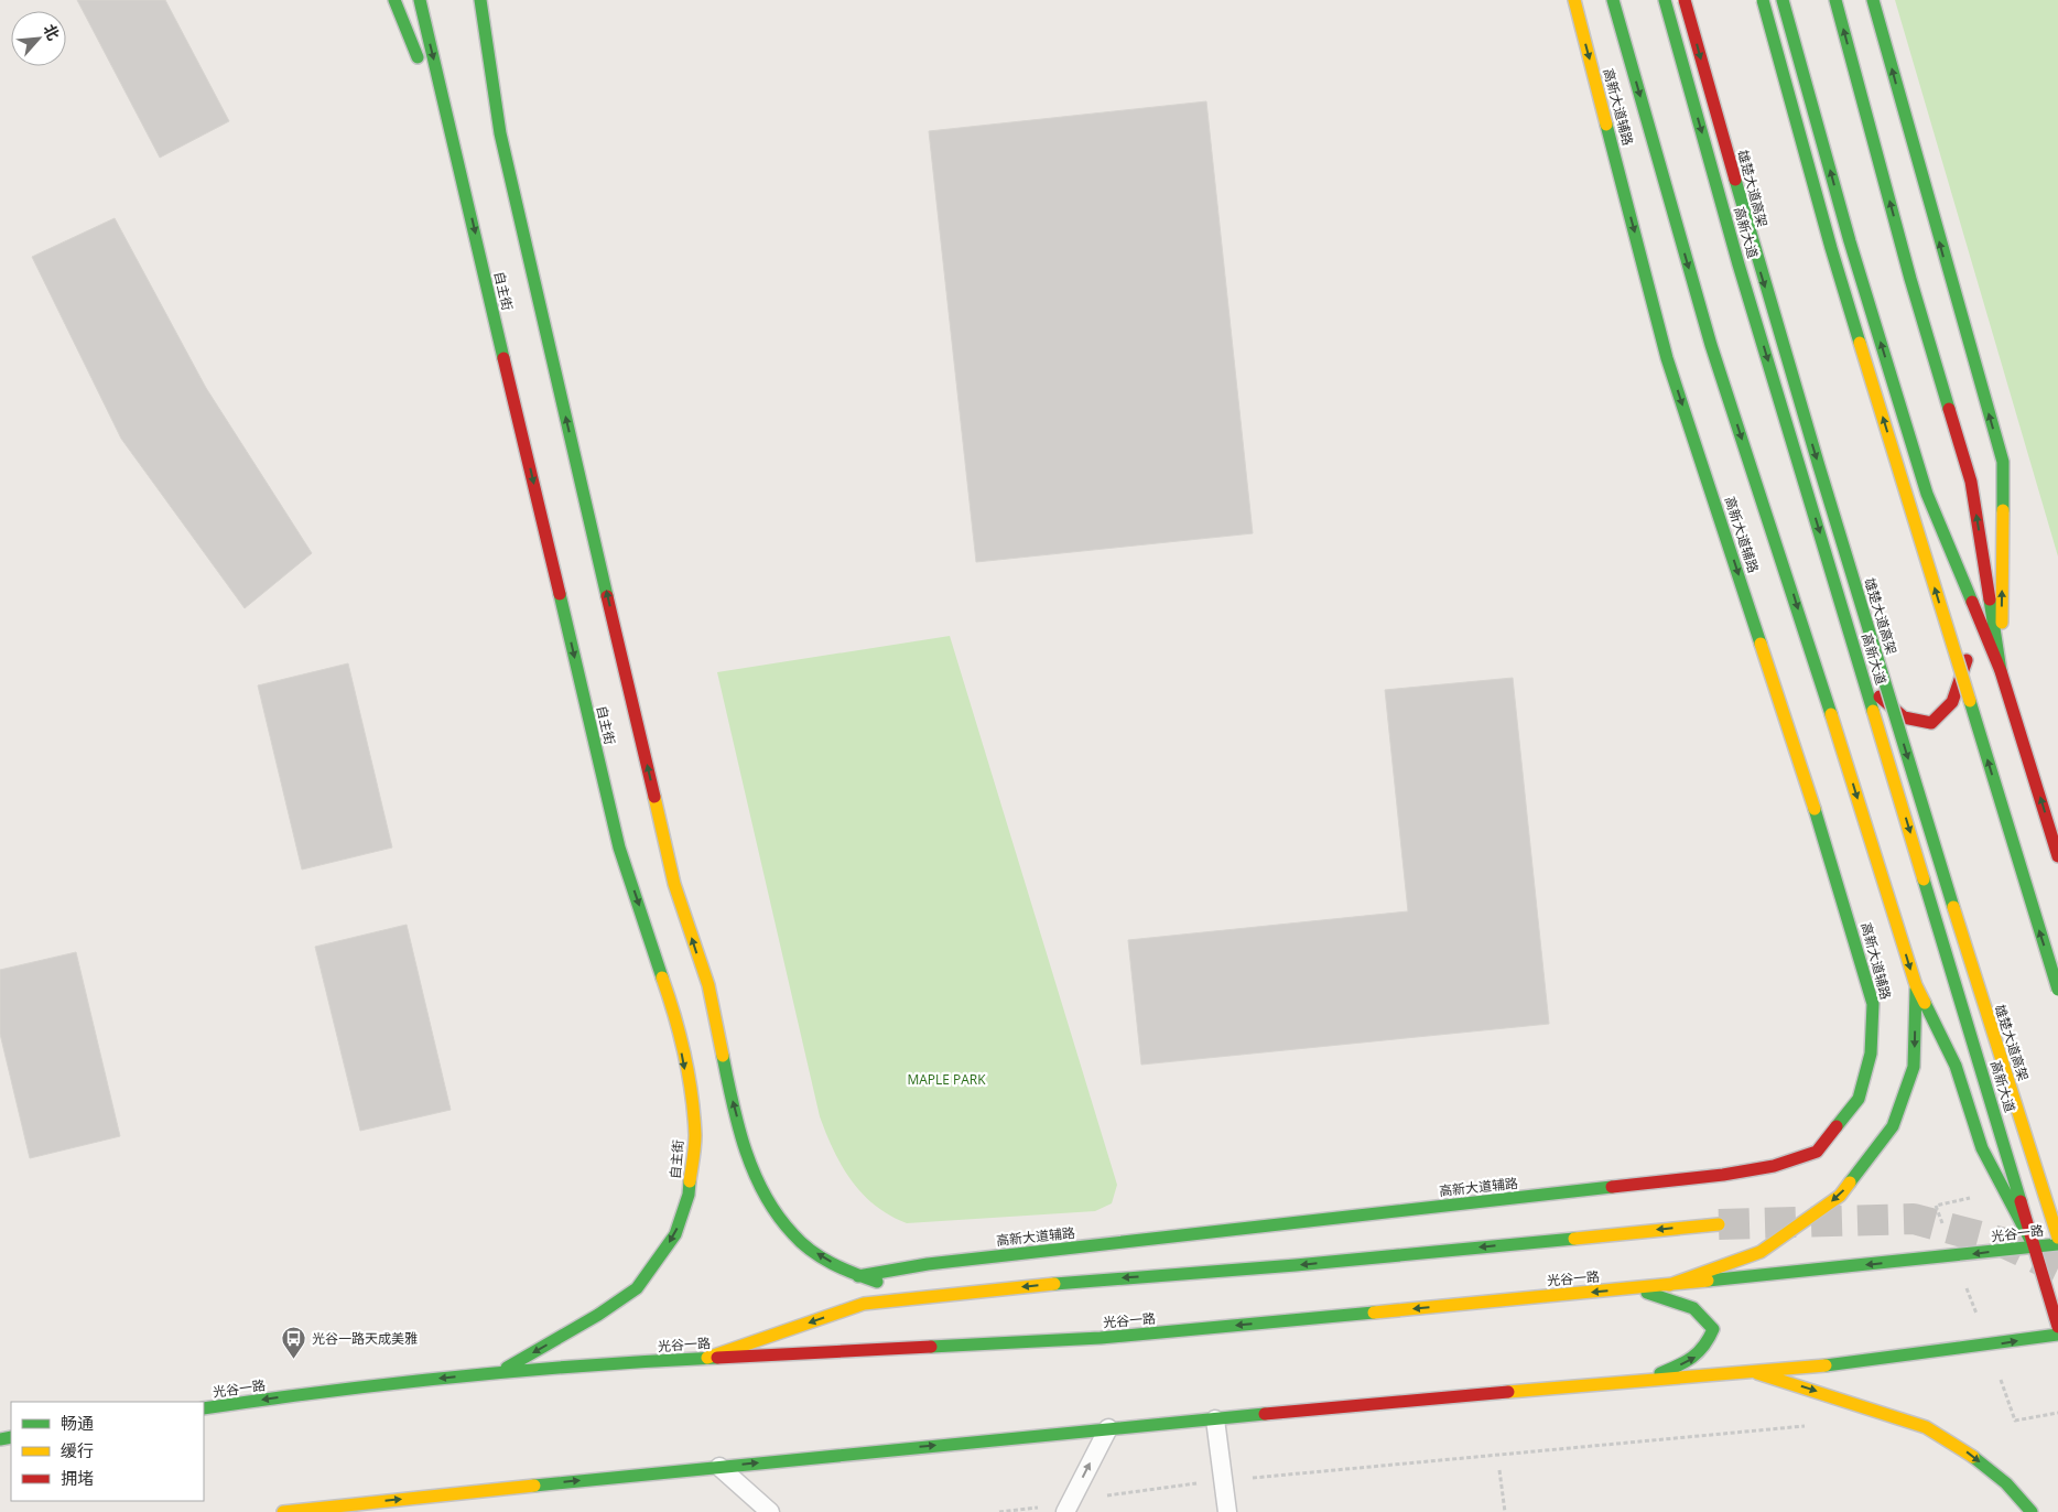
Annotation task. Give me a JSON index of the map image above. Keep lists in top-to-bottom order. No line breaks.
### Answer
{"streets":{"main road":["高新大道辅路","雄楚大道高架","高新大道","自主街","光谷一路"]},"crossings":[["高新大道","光谷一路"],["自主街","光谷一路"]],"parks":["MAPLE PARK"],"places":{"bus stop":["光谷一路天成美雅"]},"legend":["畅通","缓行","拥堵"],"north":"top right"}
